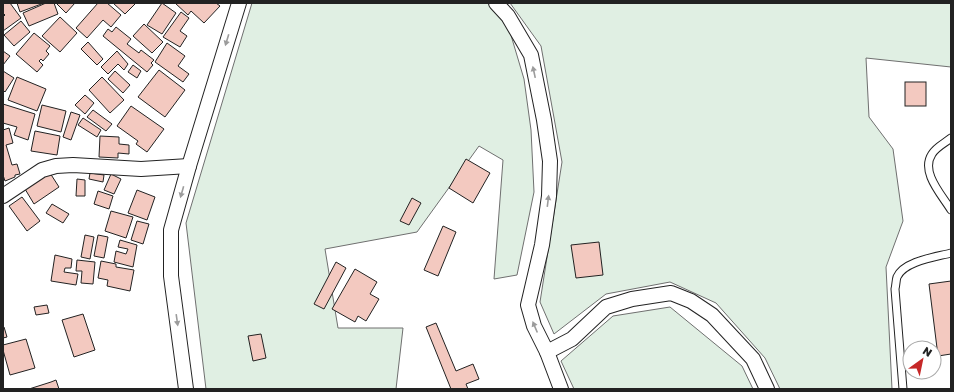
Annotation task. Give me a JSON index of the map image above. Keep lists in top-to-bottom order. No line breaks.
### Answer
{"north":"top right"}
